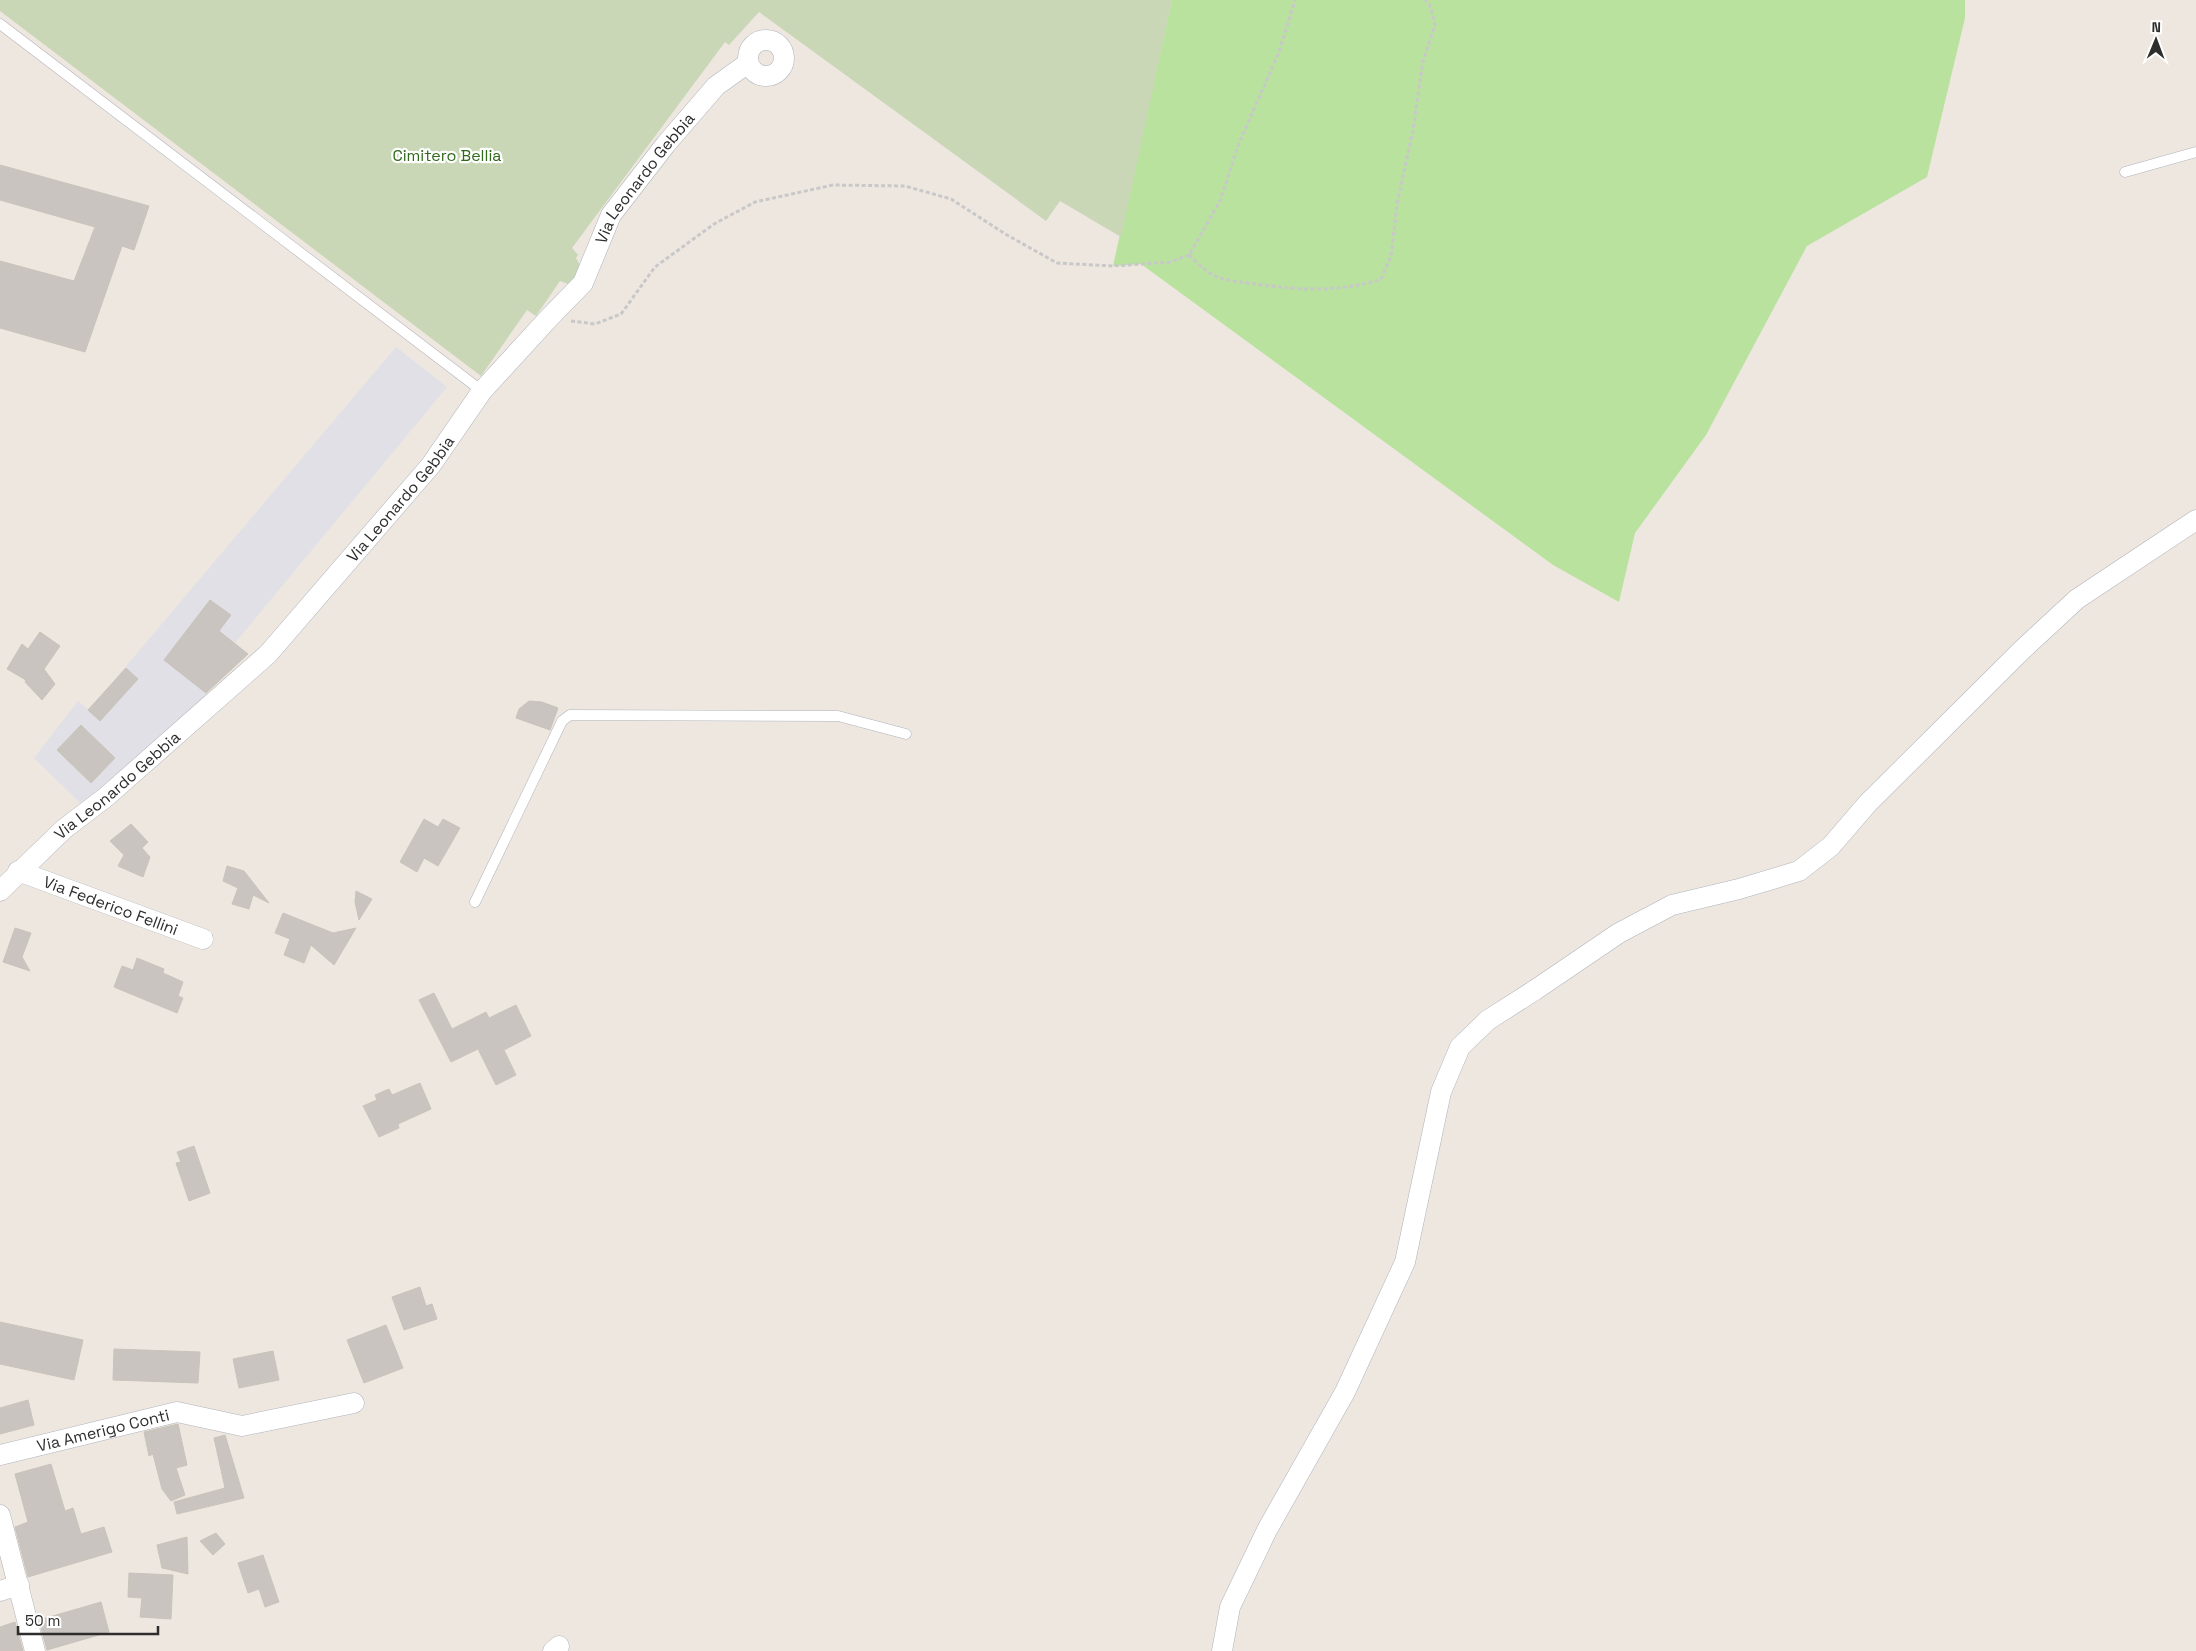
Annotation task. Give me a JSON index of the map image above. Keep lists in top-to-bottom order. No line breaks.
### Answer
{"streets":{"street":["Via Leonardo Gebbia","Via Federico Fellini","Via Amerigo Conti"]},"crossings":[["Via Leonardo Gebbia","Via Federico Fellini"]],"parks":["Cimitero Bellia"],"scale_bar":"50 m","north":"top"}
